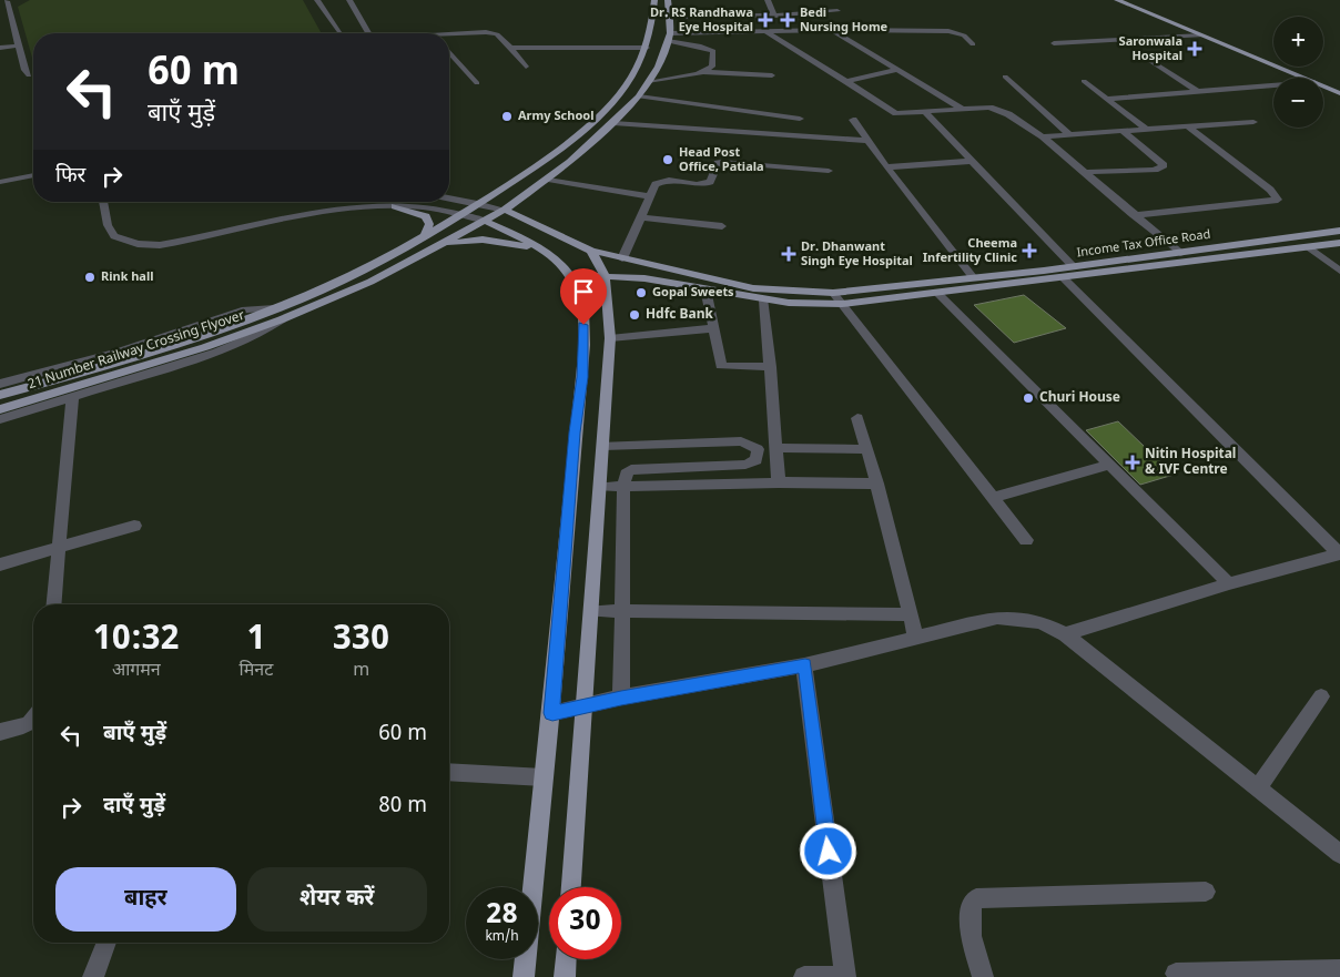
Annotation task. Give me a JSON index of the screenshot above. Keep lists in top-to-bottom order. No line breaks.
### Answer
{"streets":{"main road":["Income Tax Office Road","21 Number Railway Crossing Flyover"]},"crossings":[["Income Tax Office Road","21 Number Railway Crossing Flyover"]],"places":{"health":["Dr. RS Randhawa Eye Hospital","Bedi Nursing Home","Saronwala Hospital","Cheema Infertility Clinic","Dr. Dhanwant Singh Eye Hospital","Nitin Hospital & IVF Centre"],"other":["Army School","Head Post Office, Patiala","Rink hall","Gopal Sweets","Hdfc Bank","Churi House"]},"page":{"map_buttons":["+","−"],"turn":["60 m","बाएँ मुड़ें"],"then":"फिर","eta":["10:32","आगमन","1","मिनट","330","m"],"list":[{"name":"बाएँ मुड़ें","value":"60 m"},{"name":"दाएँ मुड़ें","value":"80 m"}],"buttons":["बाहर","शेयर करें"],"speed":"28 km/h","limit":"30"}}
